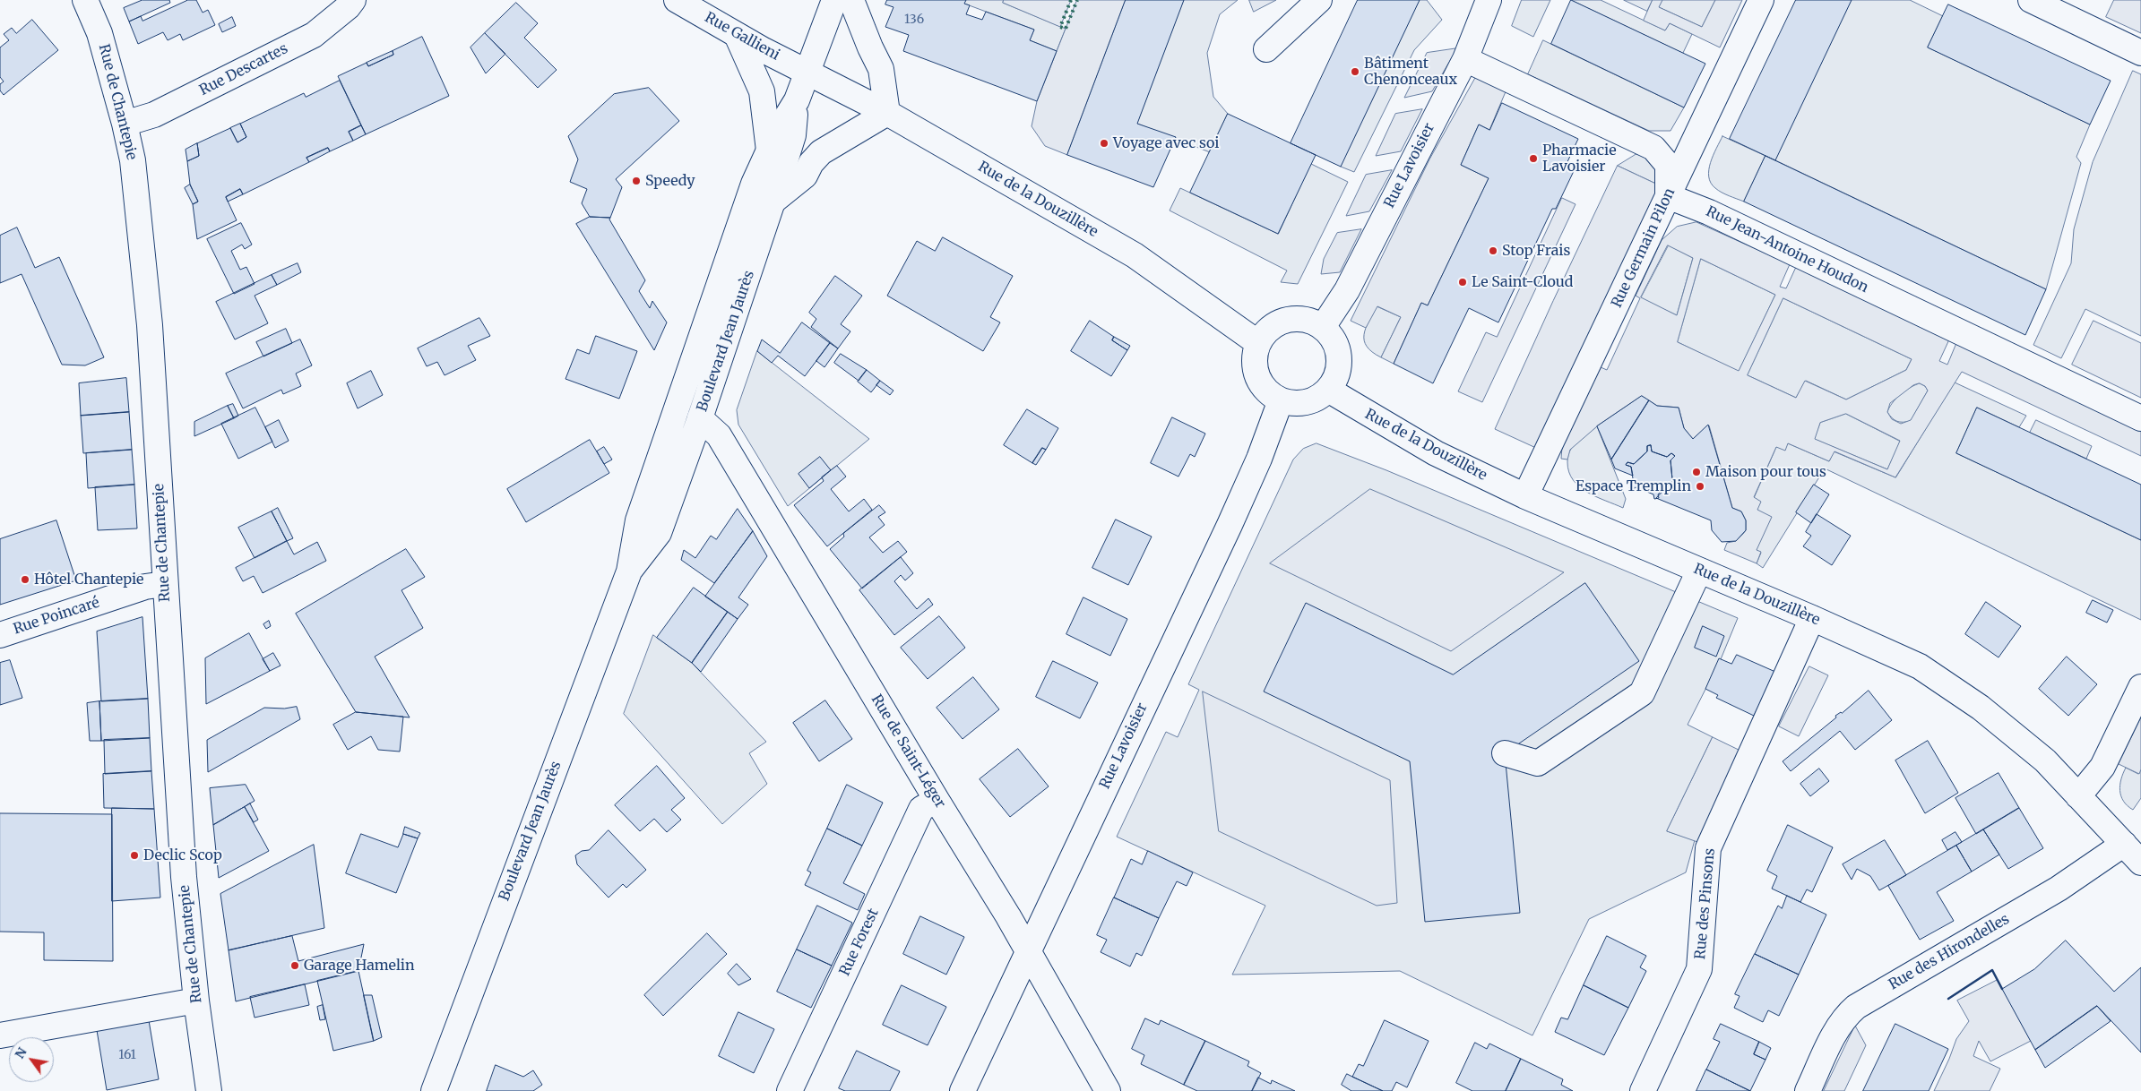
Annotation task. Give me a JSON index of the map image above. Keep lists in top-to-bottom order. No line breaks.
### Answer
{"streets":{"street":["Rue Gallieni","Rue Descartes","Rue de Chantepie","Rue Lavoisier","Rue de la Douzillère","Rue Germain Pilon","Rue Jean-Antoine Houdon","Boulevard Jean Jaurès","Rue Poincaré","Rue de Saint-Léger","Rue des Pinsons","Rue Forest","Rue des Hirondelles"]},"crossings":[["Rue Gallieni","Rue de la Douzillère"],["Rue Gallieni","Boulevard Jean Jaurès"],["Rue Descartes","Rue de Chantepie"],["Rue de Chantepie","Rue Poincaré"],["Rue Lavoisier","Rue de la Douzillère"],["Rue Lavoisier","Rue de Saint-Léger"],["Rue de la Douzillère","Rue Germain Pilon"],["Rue de la Douzillère","Boulevard Jean Jaurès"],["Rue de la Douzillère","Rue des Pinsons"],["Rue de la Douzillère","Rue des Hirondelles"],["Rue Germain Pilon","Rue Jean-Antoine Houdon"],["Boulevard Jean Jaurès","Rue de Saint-Léger"],["Rue de Saint-Léger","Rue Forest"]],"places":["Bâtiment Chenonceaux","Voyage avec soi","Pharmacie Lavoisier","Speedy","Stop Frais","Le Saint-Cloud","Maison pour tous","Espace Tremplin","Hôtel Chantepie","Declic Scop","Garage Hamelin"],"house_numbers":["136","161"],"north":"top left"}
